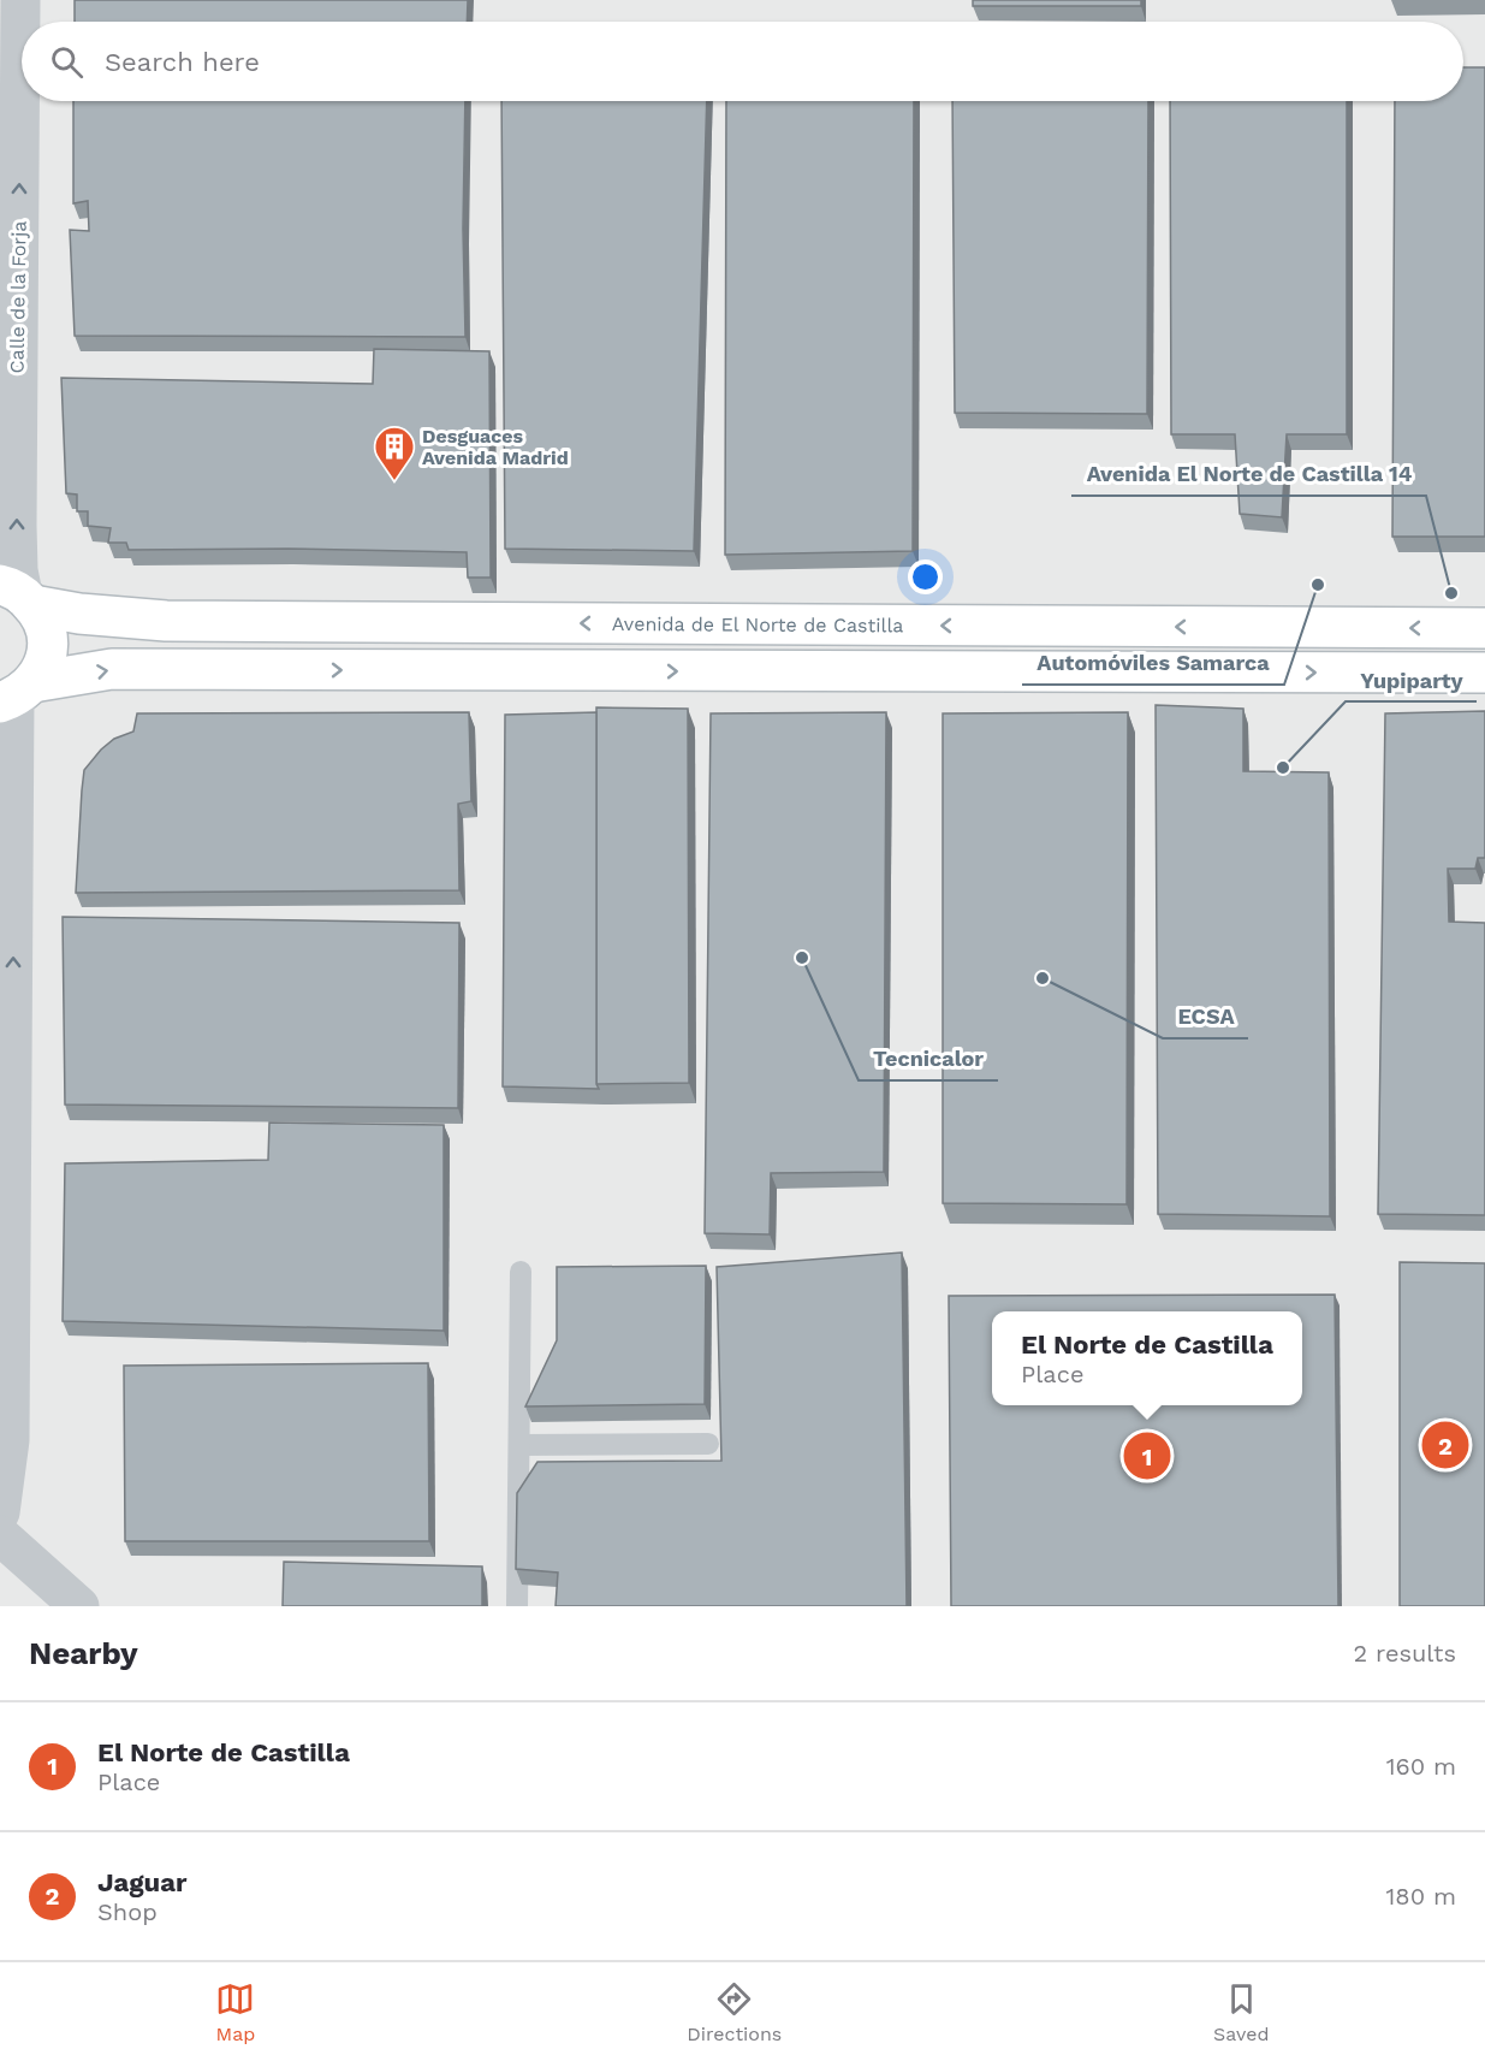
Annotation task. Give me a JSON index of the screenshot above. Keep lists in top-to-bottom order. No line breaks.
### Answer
{"streets":{"street":["Calle de la Forja","Avenida de El Norte de Castilla"]},"crossings":[["Calle de la Forja","Avenida de El Norte de Castilla"]],"one_way":["Calle de la Forja"],"places":{"building":["Desguaces Avenida Madrid"],"other":["Automóviles Samarca","Avenida El Norte de Castilla 14","Yupiparty","Tecnicalor","ECSA"]},"page":{"search":"Search here","popup":["El Norte de Castilla","Place"],"pins":["2","1"],"heading":["Nearby","2 results"],"list":[{"mark":"1","name":"El Norte de Castilla","note":"Place","value":"160 m"},{"mark":"2","name":"Jaguar","note":"Shop","value":"180 m"}],"nav":["Map","Directions","Saved"]}}
